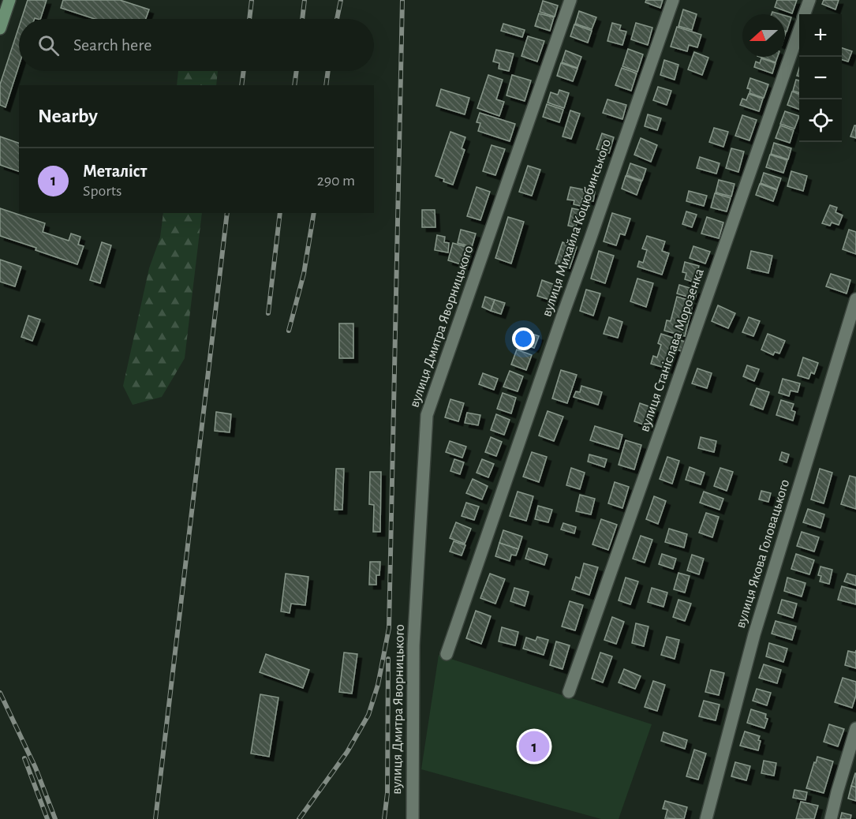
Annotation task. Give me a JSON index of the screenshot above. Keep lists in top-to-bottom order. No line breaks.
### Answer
{"streets":{"street":["вулиця Михайла Коцюбинського","вулиця Дмитра Яворницького","вулиця Станіслава Морозенка","вулиця Якова Головацького"]},"north":"left","page":{"map_buttons":["+","−"],"search":"Search here","heading":"Nearby","list":[{"mark":"1","name":"Металіст","note":"Sports","value":"290 m"}],"pins":"1"}}
